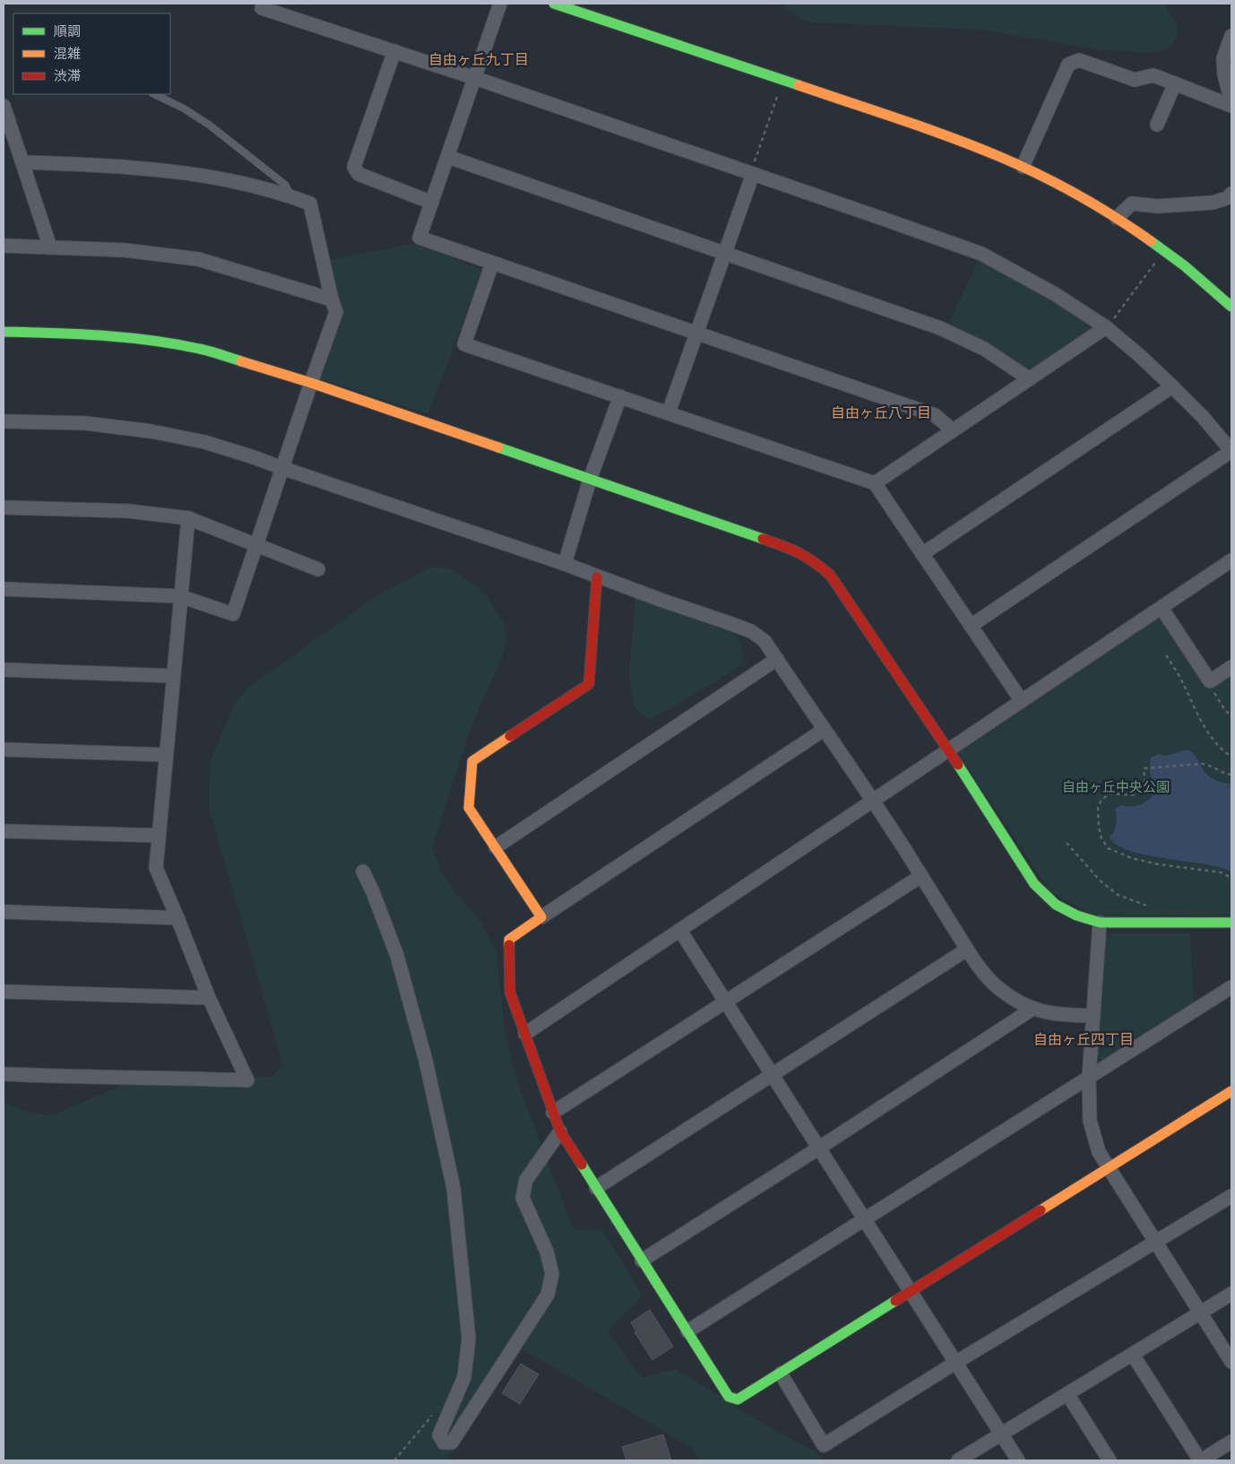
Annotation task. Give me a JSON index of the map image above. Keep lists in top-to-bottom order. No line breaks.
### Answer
{"districts":["自由ヶ丘九丁目","自由ヶ丘八丁目","自由ヶ丘四丁目"],"parks":["自由ヶ丘中央公園"],"legend":["順調","混雑","渋滞"]}
